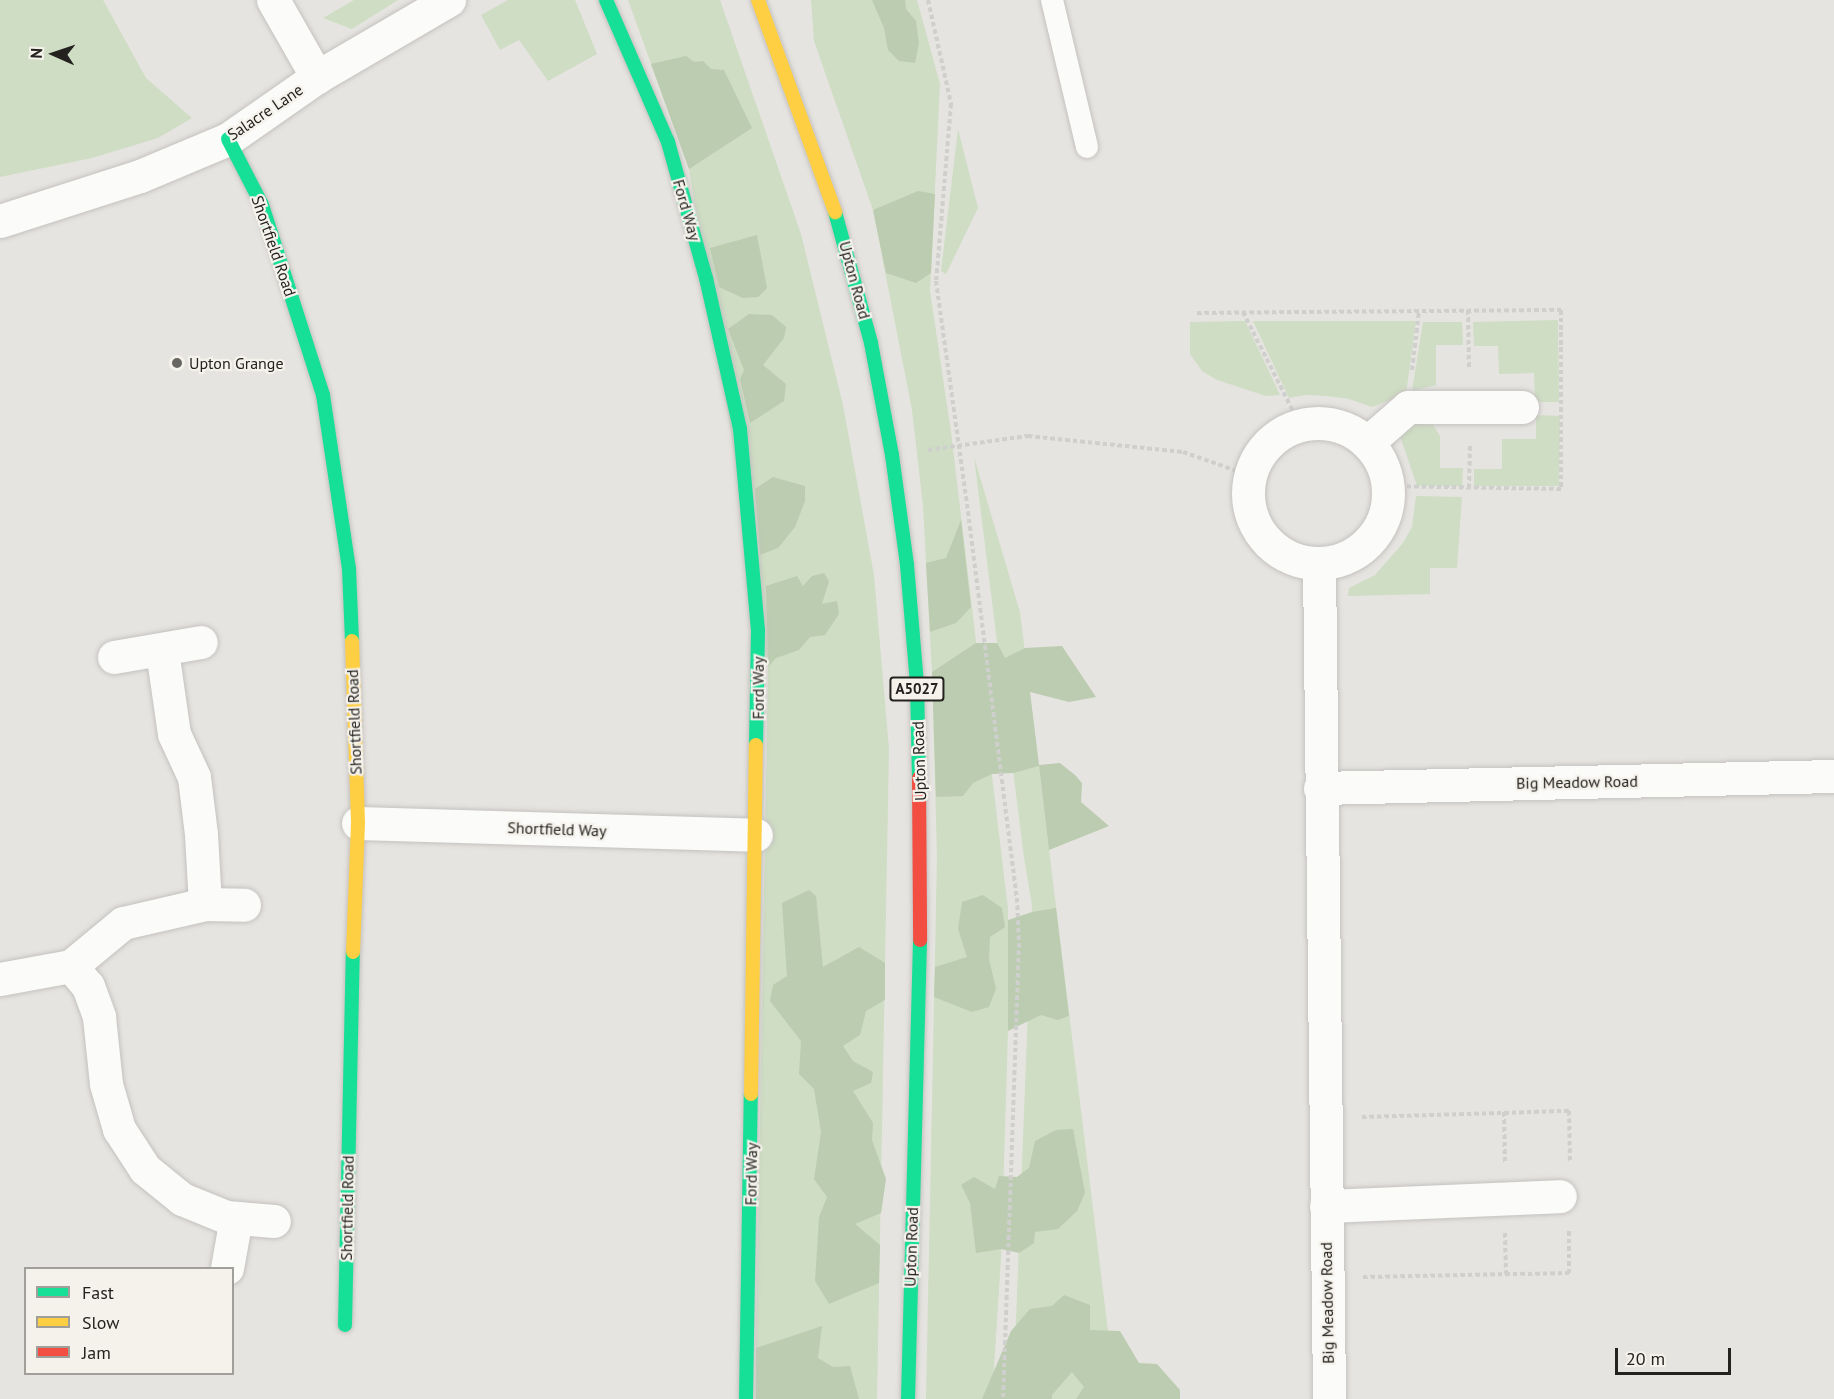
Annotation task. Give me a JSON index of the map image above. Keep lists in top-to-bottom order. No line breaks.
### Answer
{"streets":{"street":["Salacre Lane","Ford Way","Shortfield Road","Upton Road","A5027","Big Meadow Road","Shortfield Way"]},"crossings":[["Salacre Lane","Shortfield Road"],["Ford Way","Shortfield Way"],["Shortfield Road","Shortfield Way"]],"places":["Upton Grange"],"legend":["Fast","Slow","Jam"],"scale_bar":"20 m","north":"left"}
